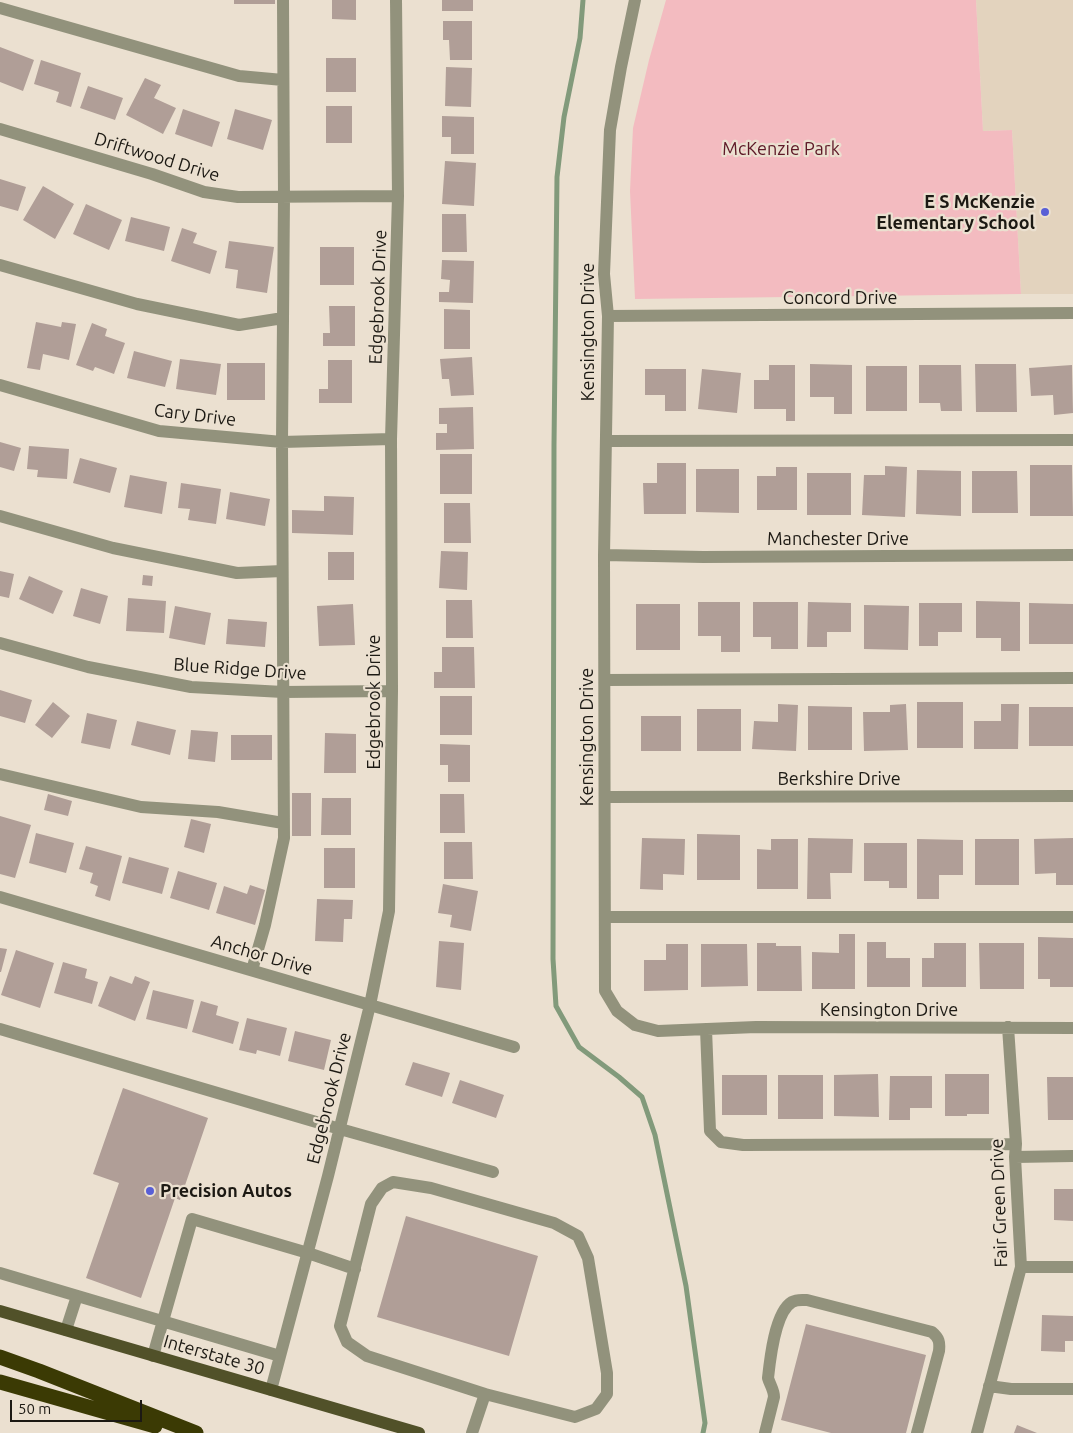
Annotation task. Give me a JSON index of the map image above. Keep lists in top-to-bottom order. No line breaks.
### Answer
{"streets":{"main road":["Interstate 30"],"street":["Driftwood Drive","Edgebrook Drive","Concord Drive","Kensington Drive","Cary Drive","Manchester Drive","Blue Ridge Drive","Berkshire Drive","Anchor Drive","Fair Green Drive"]},"crossings":[["Driftwood Drive","Edgebrook Drive"],["Edgebrook Drive","Cary Drive"],["Edgebrook Drive","Blue Ridge Drive"],["Edgebrook Drive","Anchor Drive"],["Edgebrook Drive","Interstate 30"],["Concord Drive","Kensington Drive"],["Kensington Drive","Manchester Drive"],["Kensington Drive","Berkshire Drive"],["Kensington Drive","Fair Green Drive"]],"parks":["McKenzie Park"],"places":["E S McKenzie Elementary School","Precision Autos"],"scale_bar":"50 m"}
